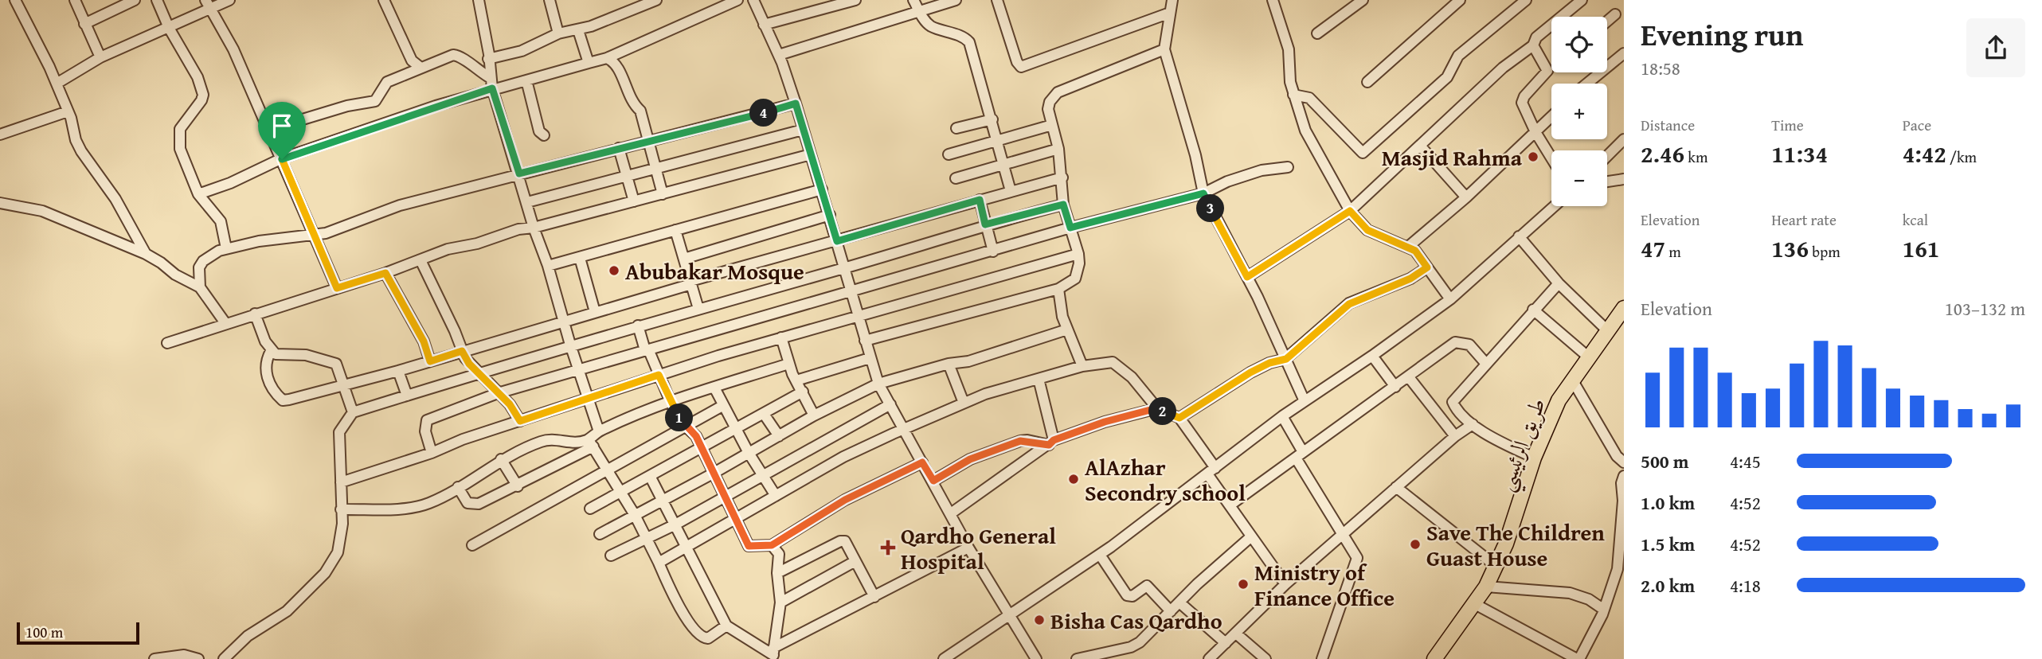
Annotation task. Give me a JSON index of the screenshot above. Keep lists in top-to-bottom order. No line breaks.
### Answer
{"streets":{"main road":["طريق الرئيسي"]},"places":{"other":["Masjid Rahma","Abubakar Mosque","AlAzhar Secondry school","Save The Children Guast House","Ministry of Finance Office","Bisha Cas Qardho"],"health":["Qardho General Hospital"]},"scale_bar":"100 m","page":{"heading":["Evening run","18:58"],"map_buttons":["+","−"],"stats":[["Distance","2.46 km"],["Time","11:34"],["Pace","4:42 /km"],["Elevation","47 m"],["Heart rate","136 bpm"],["kcal","161"]],"pins":["4","3","2","1"],"chart":["Elevation","103–132 m"],"list":[{"name":"500 m","note":"4:45"},{"name":"1.0 km","note":"4:52"},{"name":"1.5 km","note":"4:52"},{"name":"2.0 km","note":"4:18"}],"scale":"100 m"}}
